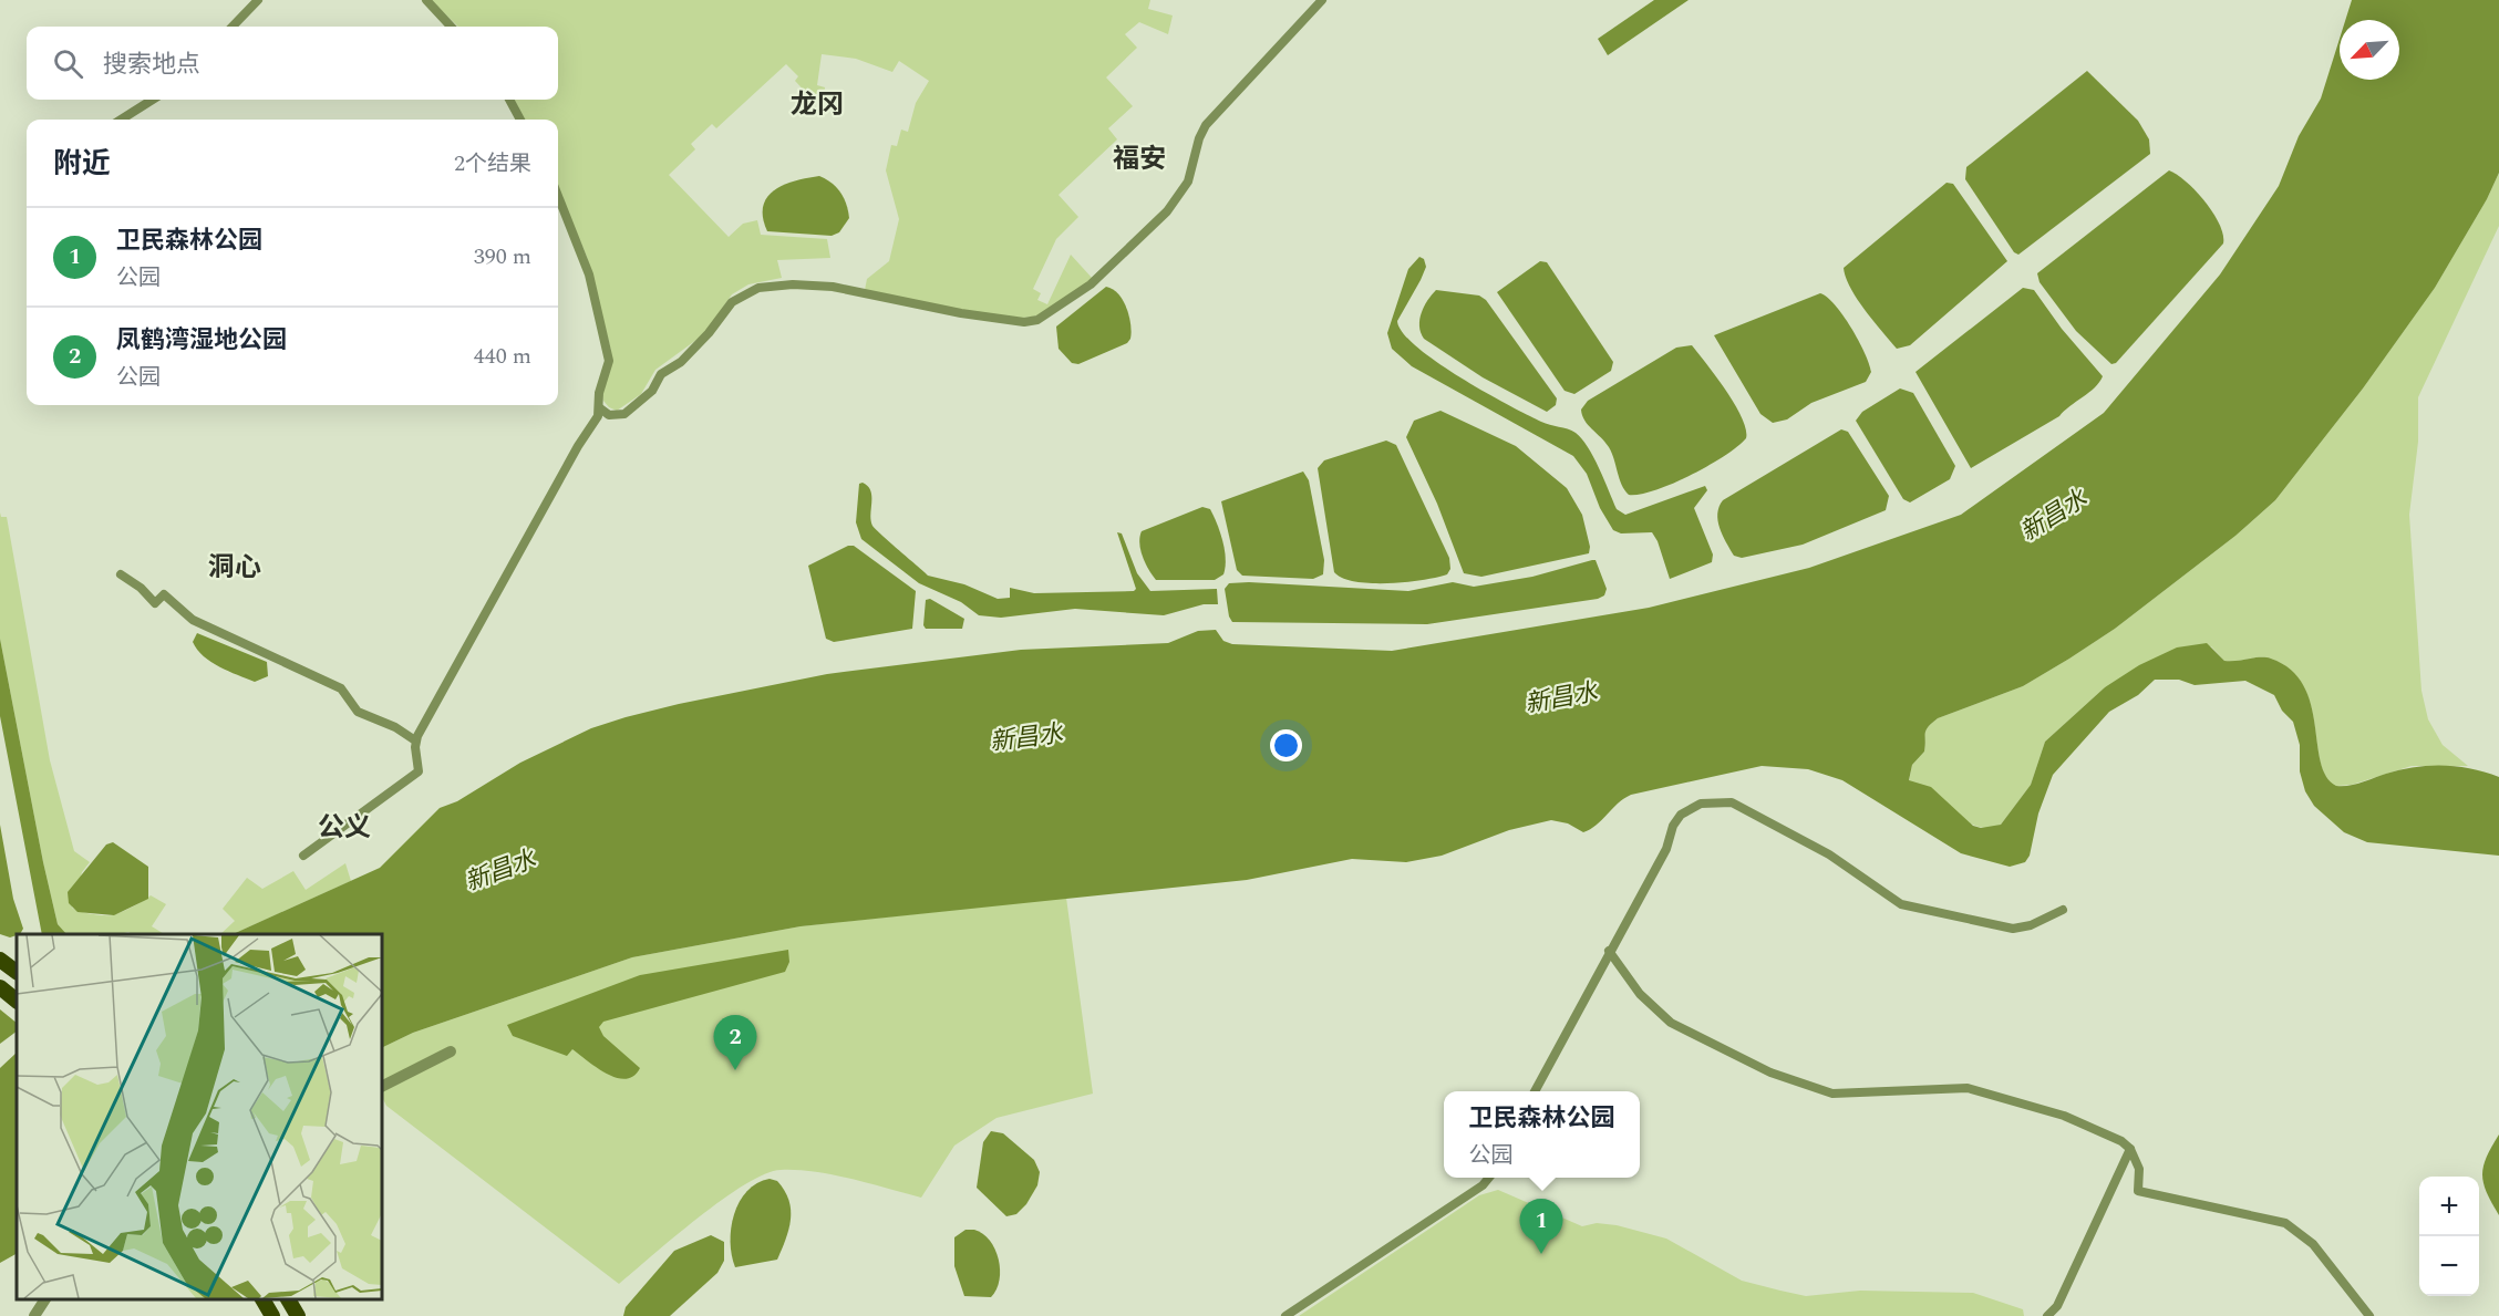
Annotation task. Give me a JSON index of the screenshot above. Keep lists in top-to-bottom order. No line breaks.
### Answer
{"districts":["龙冈","福安","洞心","公义"],"water":["新昌水"],"north":"bottom left","page":{"search":"搜索地点","heading":["附近","2个结果"],"list":[{"mark":"1","name":"卫民森林公园","note":"公园","value":"390 m"},{"mark":"2","name":"凤鹤湾湿地公园","note":"公园","value":"440 m"}],"pins":["2","1"],"popup":["卫民森林公园","公园"],"map_buttons":["+","−"]}}
